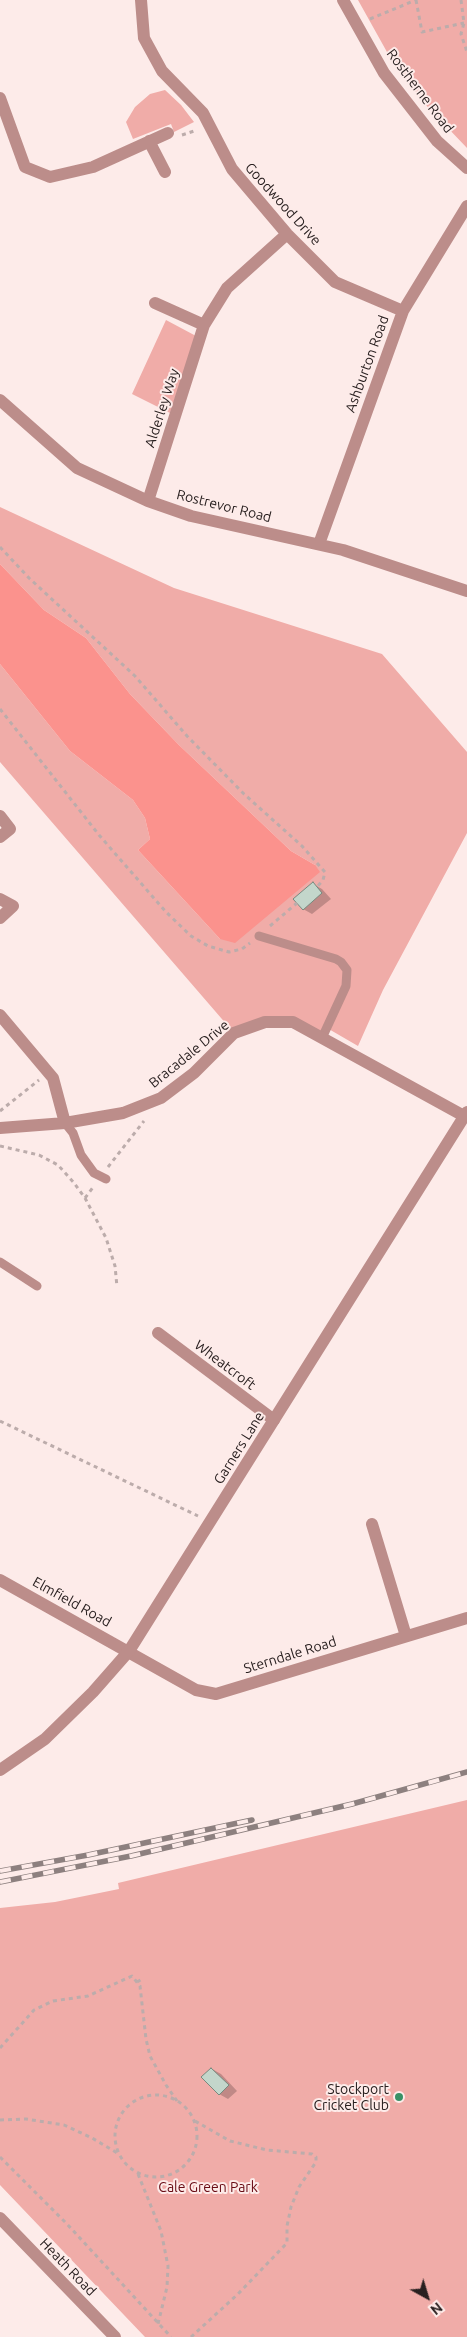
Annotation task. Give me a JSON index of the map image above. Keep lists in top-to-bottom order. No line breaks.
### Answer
{"streets":{"street":["Rostherne Road","Goodwood Drive","Ashburton Road","Alderley Way","Rostrevor Road","Bracadale Drive","Wheatcroft","Garners Lane","Elmfield Road","Sterndale Road","Heath Road"]},"crossings":[["Goodwood Drive","Ashburton Road"],["Goodwood Drive","Alderley Way"],["Ashburton Road","Rostrevor Road"],["Alderley Way","Rostrevor Road"],["Bracadale Drive","Garners Lane"],["Wheatcroft","Garners Lane"],["Garners Lane","Elmfield Road"],["Garners Lane","Sterndale Road"],["Elmfield Road","Sterndale Road"]],"parks":["Cale Green Park"],"places":["Stockport Cricket Club"],"north":"bottom right"}
